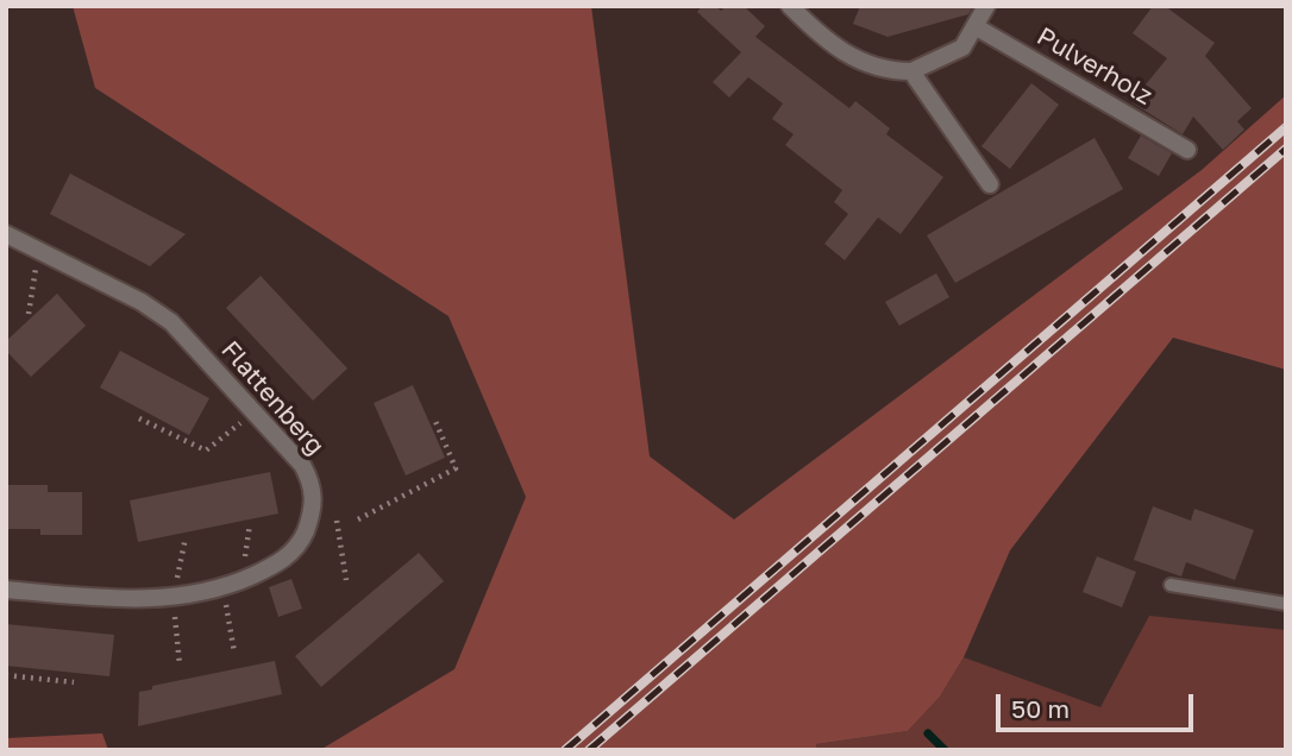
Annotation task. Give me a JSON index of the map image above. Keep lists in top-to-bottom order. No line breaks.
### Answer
{"streets":{"street":["Pulverholz","Flattenberg"]},"scale_bar":"50 m"}
